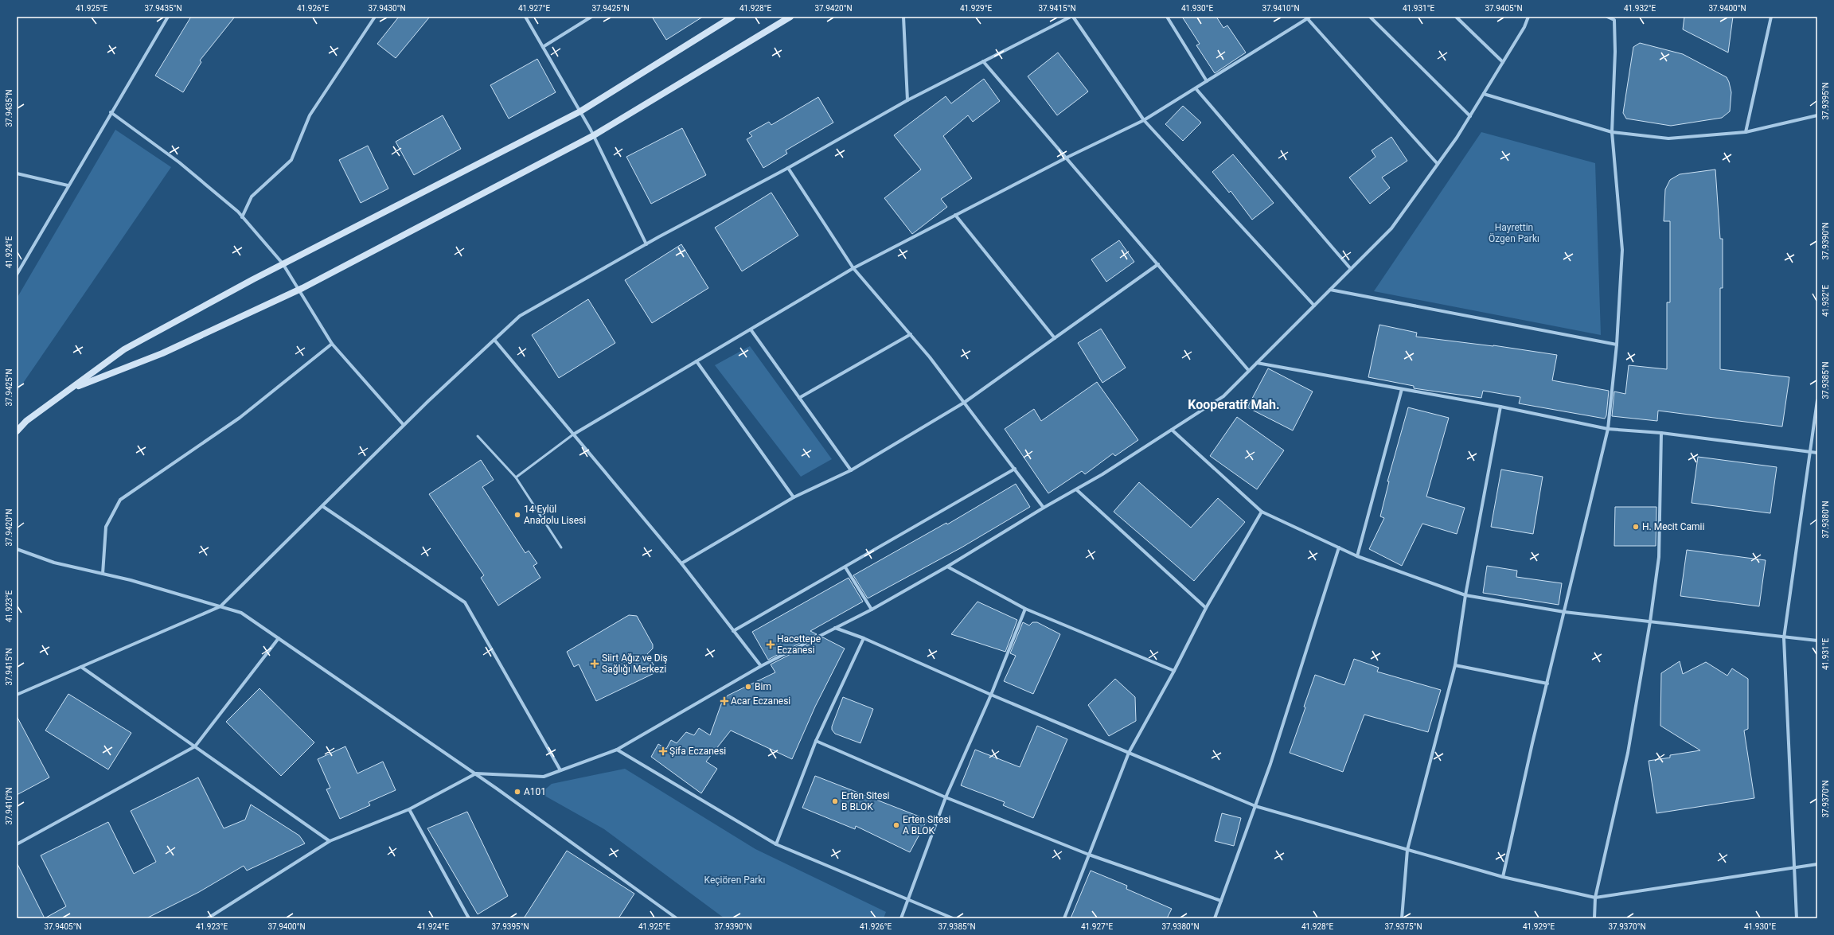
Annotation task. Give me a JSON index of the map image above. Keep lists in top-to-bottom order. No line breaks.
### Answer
{"districts":["Kooperatif Mah."],"parks":["Hayrettin Özgen Parkı","Keçiören Parkı"],"places":{"other":["14 Eylül Anadolu Lisesi","H. Mecit Camii","Bim","A101","Erten Sitesi B BLOK","Erten Sitesi A BLOK"],"health":["Hacettepe Eczanesi","Siirt Ağız ve Diş Sağlığı Merkezi","Acar Eczanesi","Şifa Eczanesi"]},"coordinates":["41.925°E","37.9435°N","41.926°E","37.9430°N","41.927°E","37.9425°N","41.928°E","37.9420°N","41.929°E","37.9415°N","41.930°E","37.9410°N","41.931°E","37.9405°N","41.932°E","37.9400°N","37.9395°N","37.9390°N","41.924°E","37.9385°N","37.9380°N","41.923°E","37.9370°N","37.9375°N"]}
